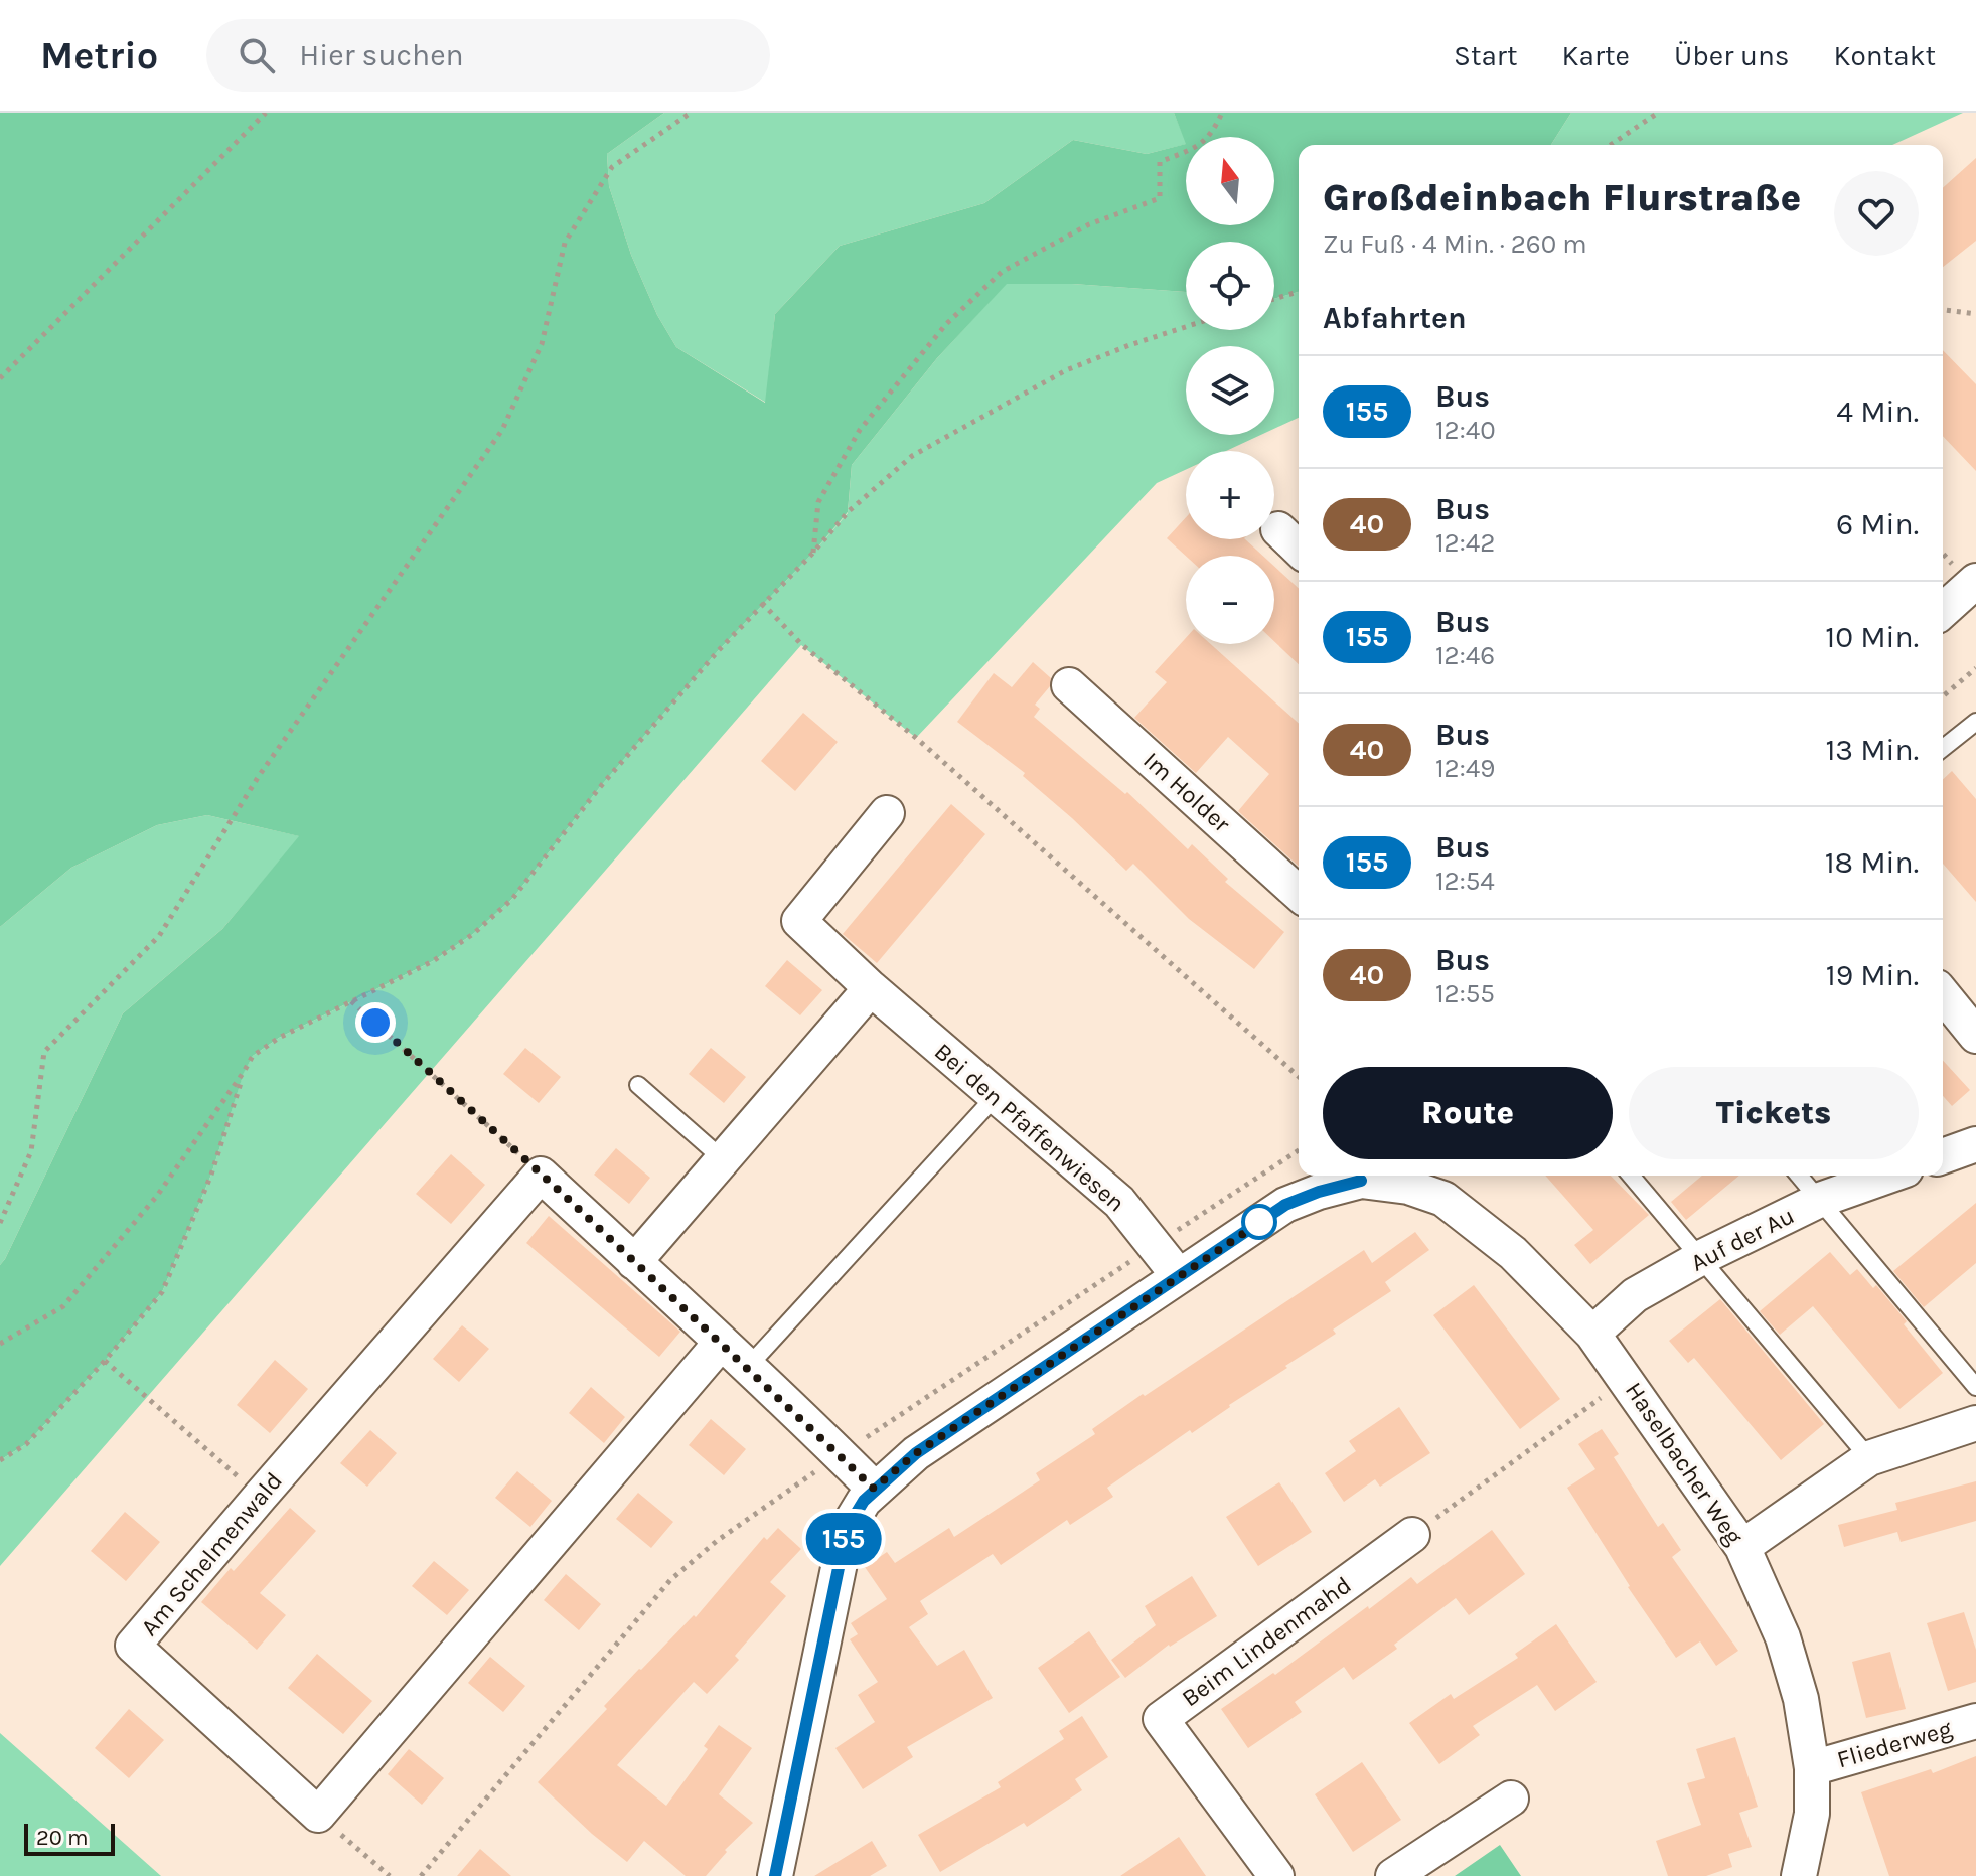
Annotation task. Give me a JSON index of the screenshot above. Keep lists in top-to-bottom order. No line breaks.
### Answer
{"streets":{"street":["Im Holder","Bei den Pfaffenwiesen","Auf der Au","Haselbacher Weg","Am Schelmenwald","Beim Lindenmahd","Fliederweg"]},"crossings":[["Auf der Au","Haselbacher Weg"],["Haselbacher Weg","Fliederweg"]],"lines":["bus line 155"],"scale_bar":"20 m","north":"top","page":{"header":"Metrio","search":"Hier suchen","nav":["Start","Karte","Über uns","Kontakt"],"on_map":"155","map_buttons":["+","−"],"heading":[["Großdeinbach Flurstraße","Zu Fuß · 4 Min. · 260 m"],"Abfahrten"],"list":[{"mark":"155","name":"Bus","note":"12:40","value":"4 Min."},{"mark":"40","name":"Bus","note":"12:42","value":"6 Min."},{"mark":"155","name":"Bus","note":"12:46","value":"10 Min."},{"mark":"40","name":"Bus","note":"12:49","value":"13 Min."},{"mark":"155","name":"Bus","note":"12:54","value":"18 Min."},{"mark":"40","name":"Bus","note":"12:55","value":"19 Min."}],"buttons":["Route","Tickets"],"scale":"20 m"}}
